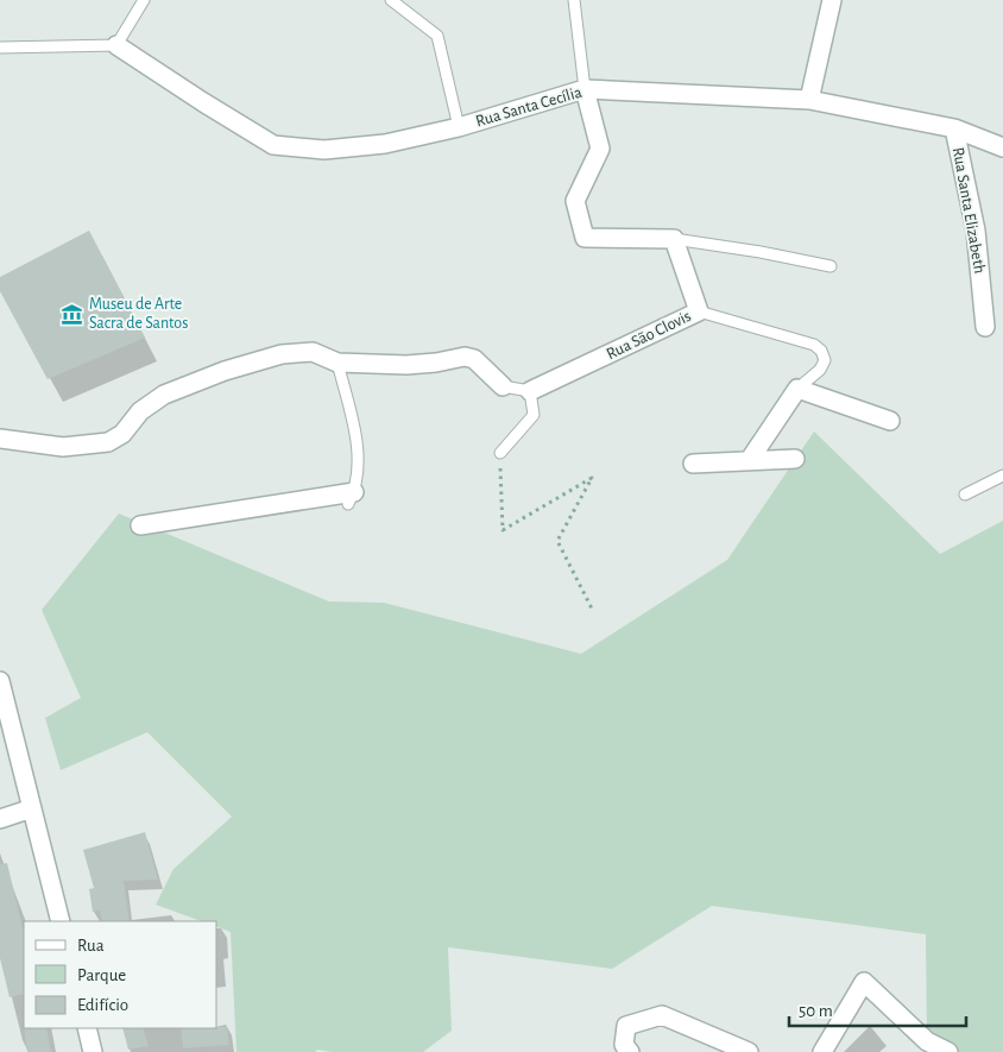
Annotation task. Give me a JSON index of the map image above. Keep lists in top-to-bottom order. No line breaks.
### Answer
{"streets":{"street":["Rua Santa Cecília","Rua Santa Elizabeth","Rua São Clovis"]},"crossings":[["Rua Santa Cecília","Rua Santa Elizabeth"]],"places":{"museum":["Museu de Arte Sacra de Santos"]},"legend":["Rua","Parque","Edifício"],"scale_bar":"50 m"}
